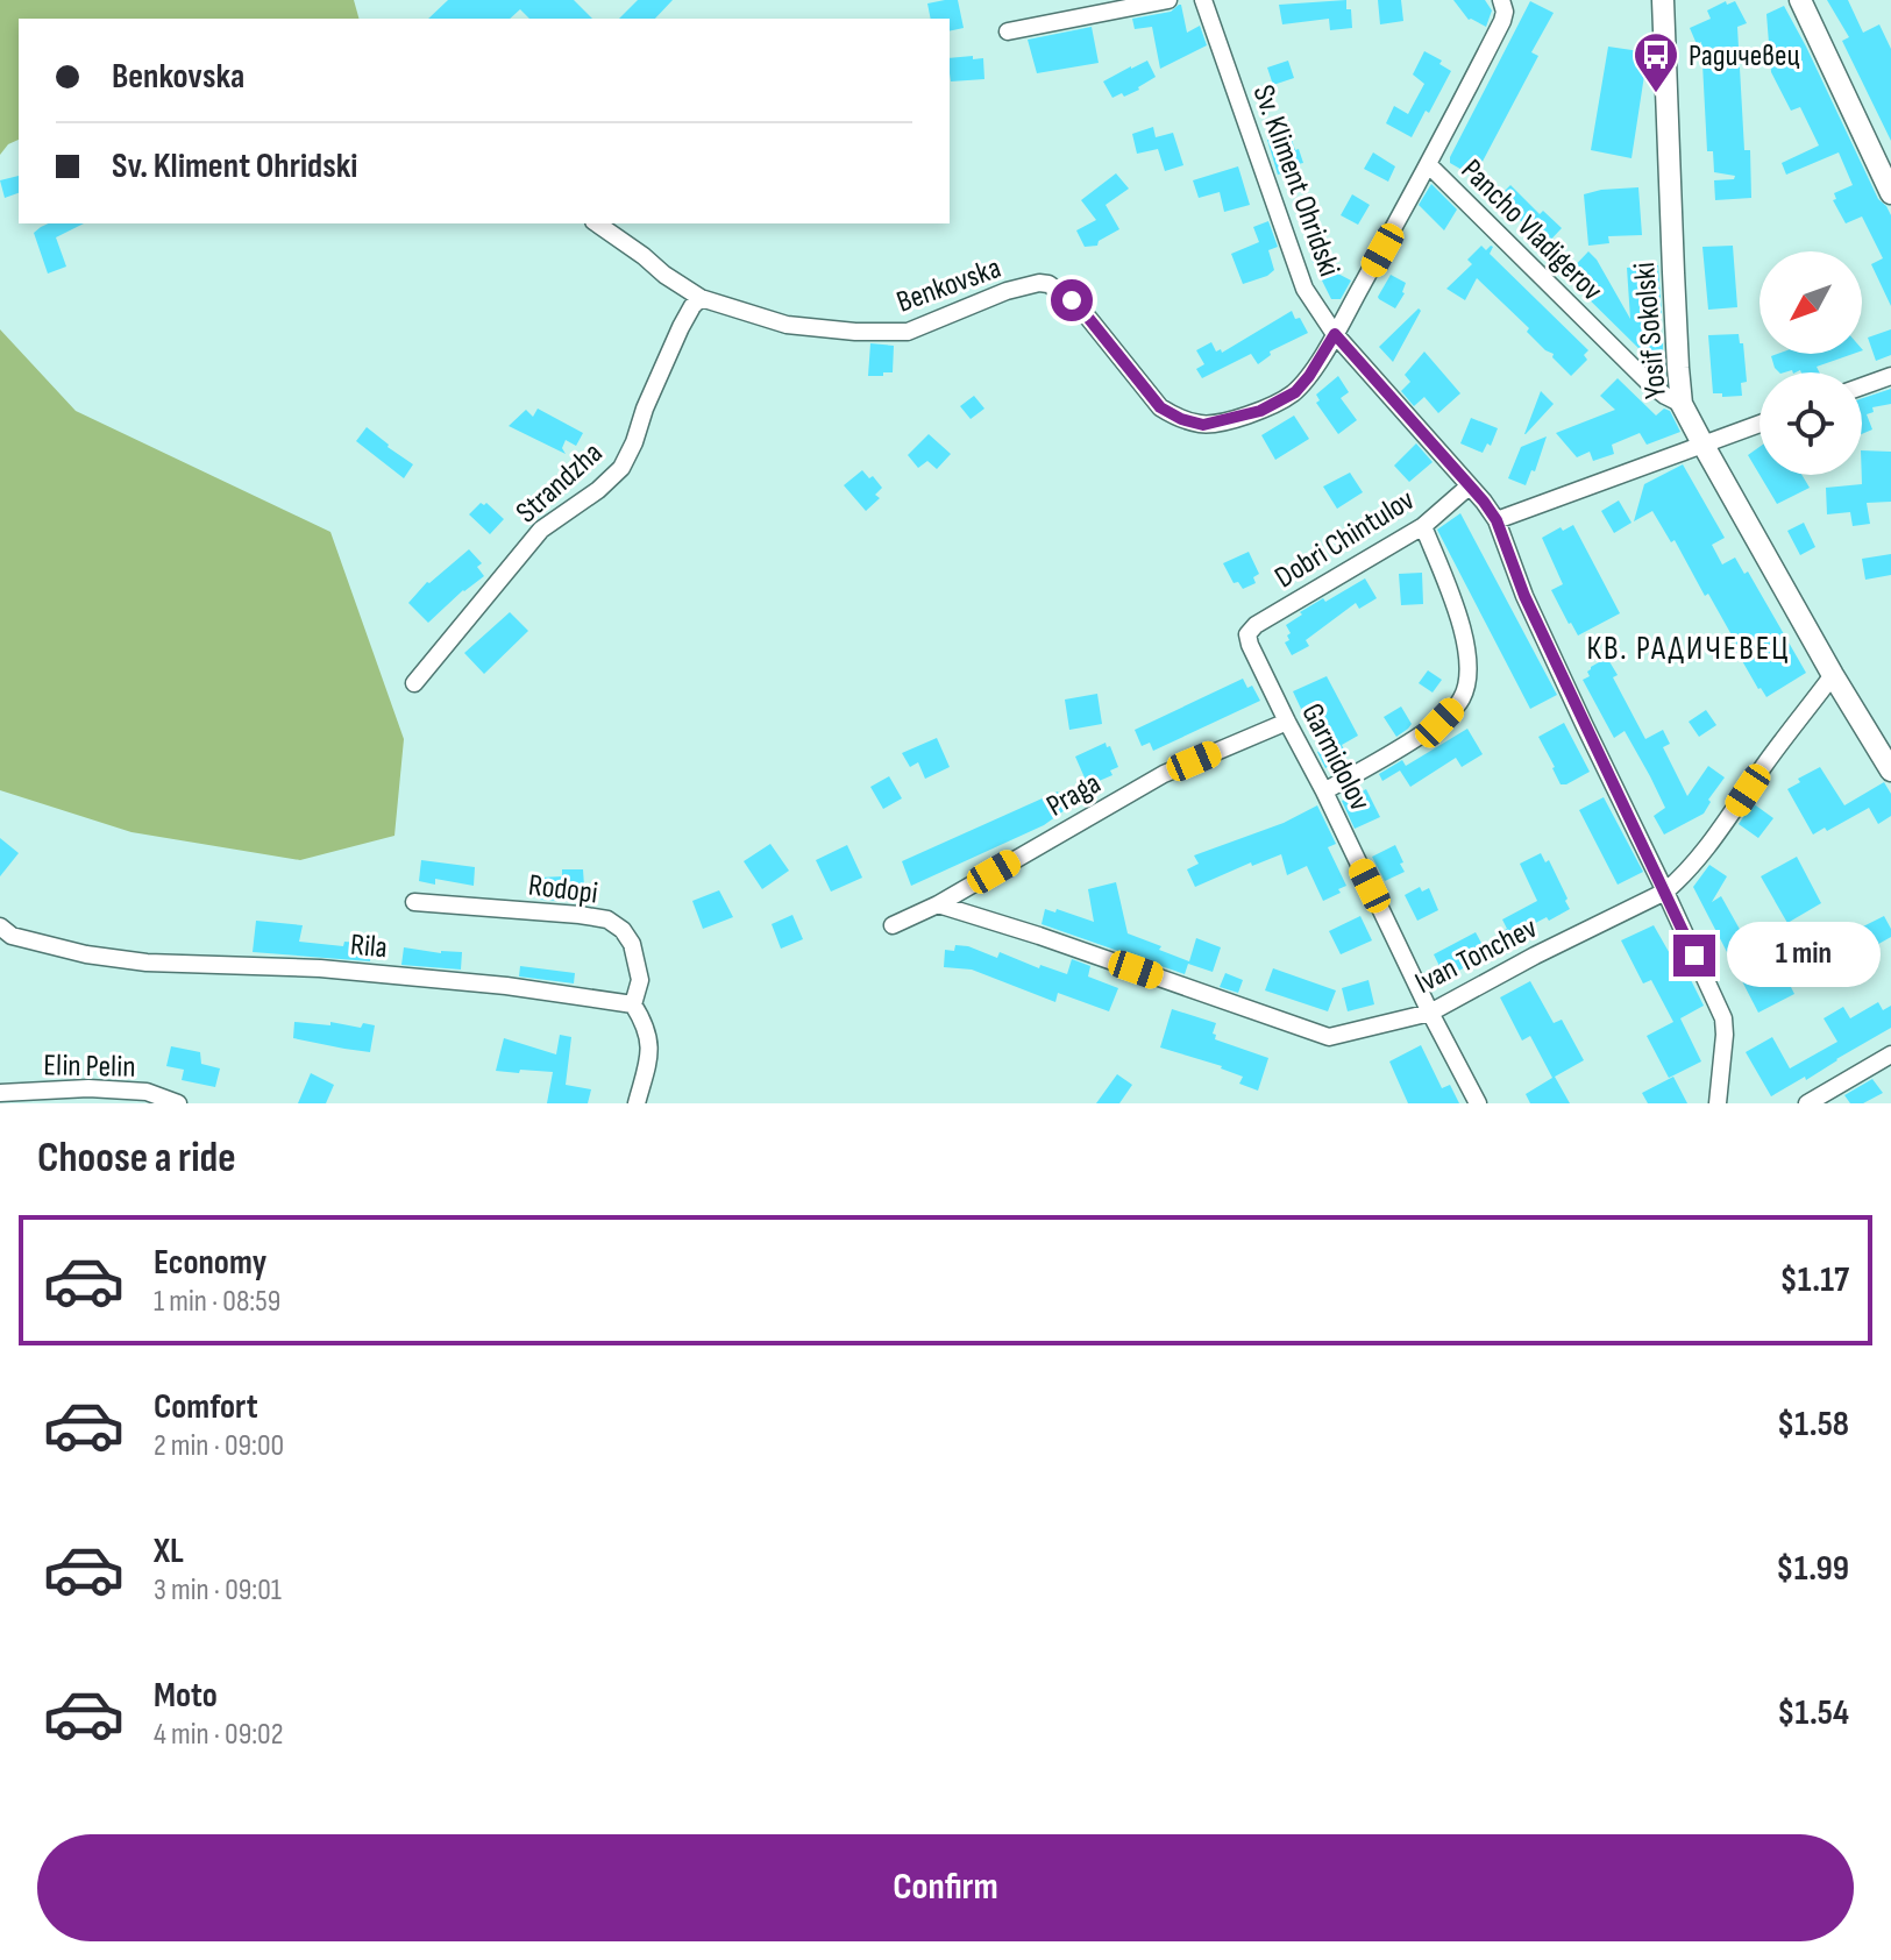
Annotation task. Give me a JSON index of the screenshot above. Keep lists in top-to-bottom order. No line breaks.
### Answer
{"streets":{"street":["Sv. Kliment Ohridski","Pancho Vladigerov","Benkovska","Yosif Sokolski","Strandzha","Dobri Chintulov","Garmidolov","Praga","Rodopi","Rila","Ivan Tonchev","Elin Pelin"]},"crossings":[["Sv. Kliment Ohridski","Benkovska"],["Sv. Kliment Ohridski","Dobri Chintulov"],["Sv. Kliment Ohridski","Ivan Tonchev"],["Pancho Vladigerov","Benkovska"],["Pancho Vladigerov","Yosif Sokolski"],["Benkovska","Strandzha"],["Yosif Sokolski","Ivan Tonchev"],["Dobri Chintulov","Garmidolov"],["Garmidolov","Praga"],["Garmidolov","Ivan Tonchev"],["Praga","Ivan Tonchev"],["Rodopi","Rila"]],"districts":["КВ. РАДИЧЕВЕЦ"],"places":{"bus stop":["Радичевец"]},"north":"bottom left","page":{"banner":["Benkovska","Sv. Kliment Ohridski"],"bubble":"1 min","heading":"Choose a ride","list":[{"name":"Economy","note":"1 min · 08:59","value":"$1.17"},{"name":"Comfort","note":"2 min · 09:00","value":"$1.58"},{"name":"XL","note":"3 min · 09:01","value":"$1.99"},{"name":"Moto","note":"4 min · 09:02","value":"$1.54"}],"buttons":"Confirm"}}
